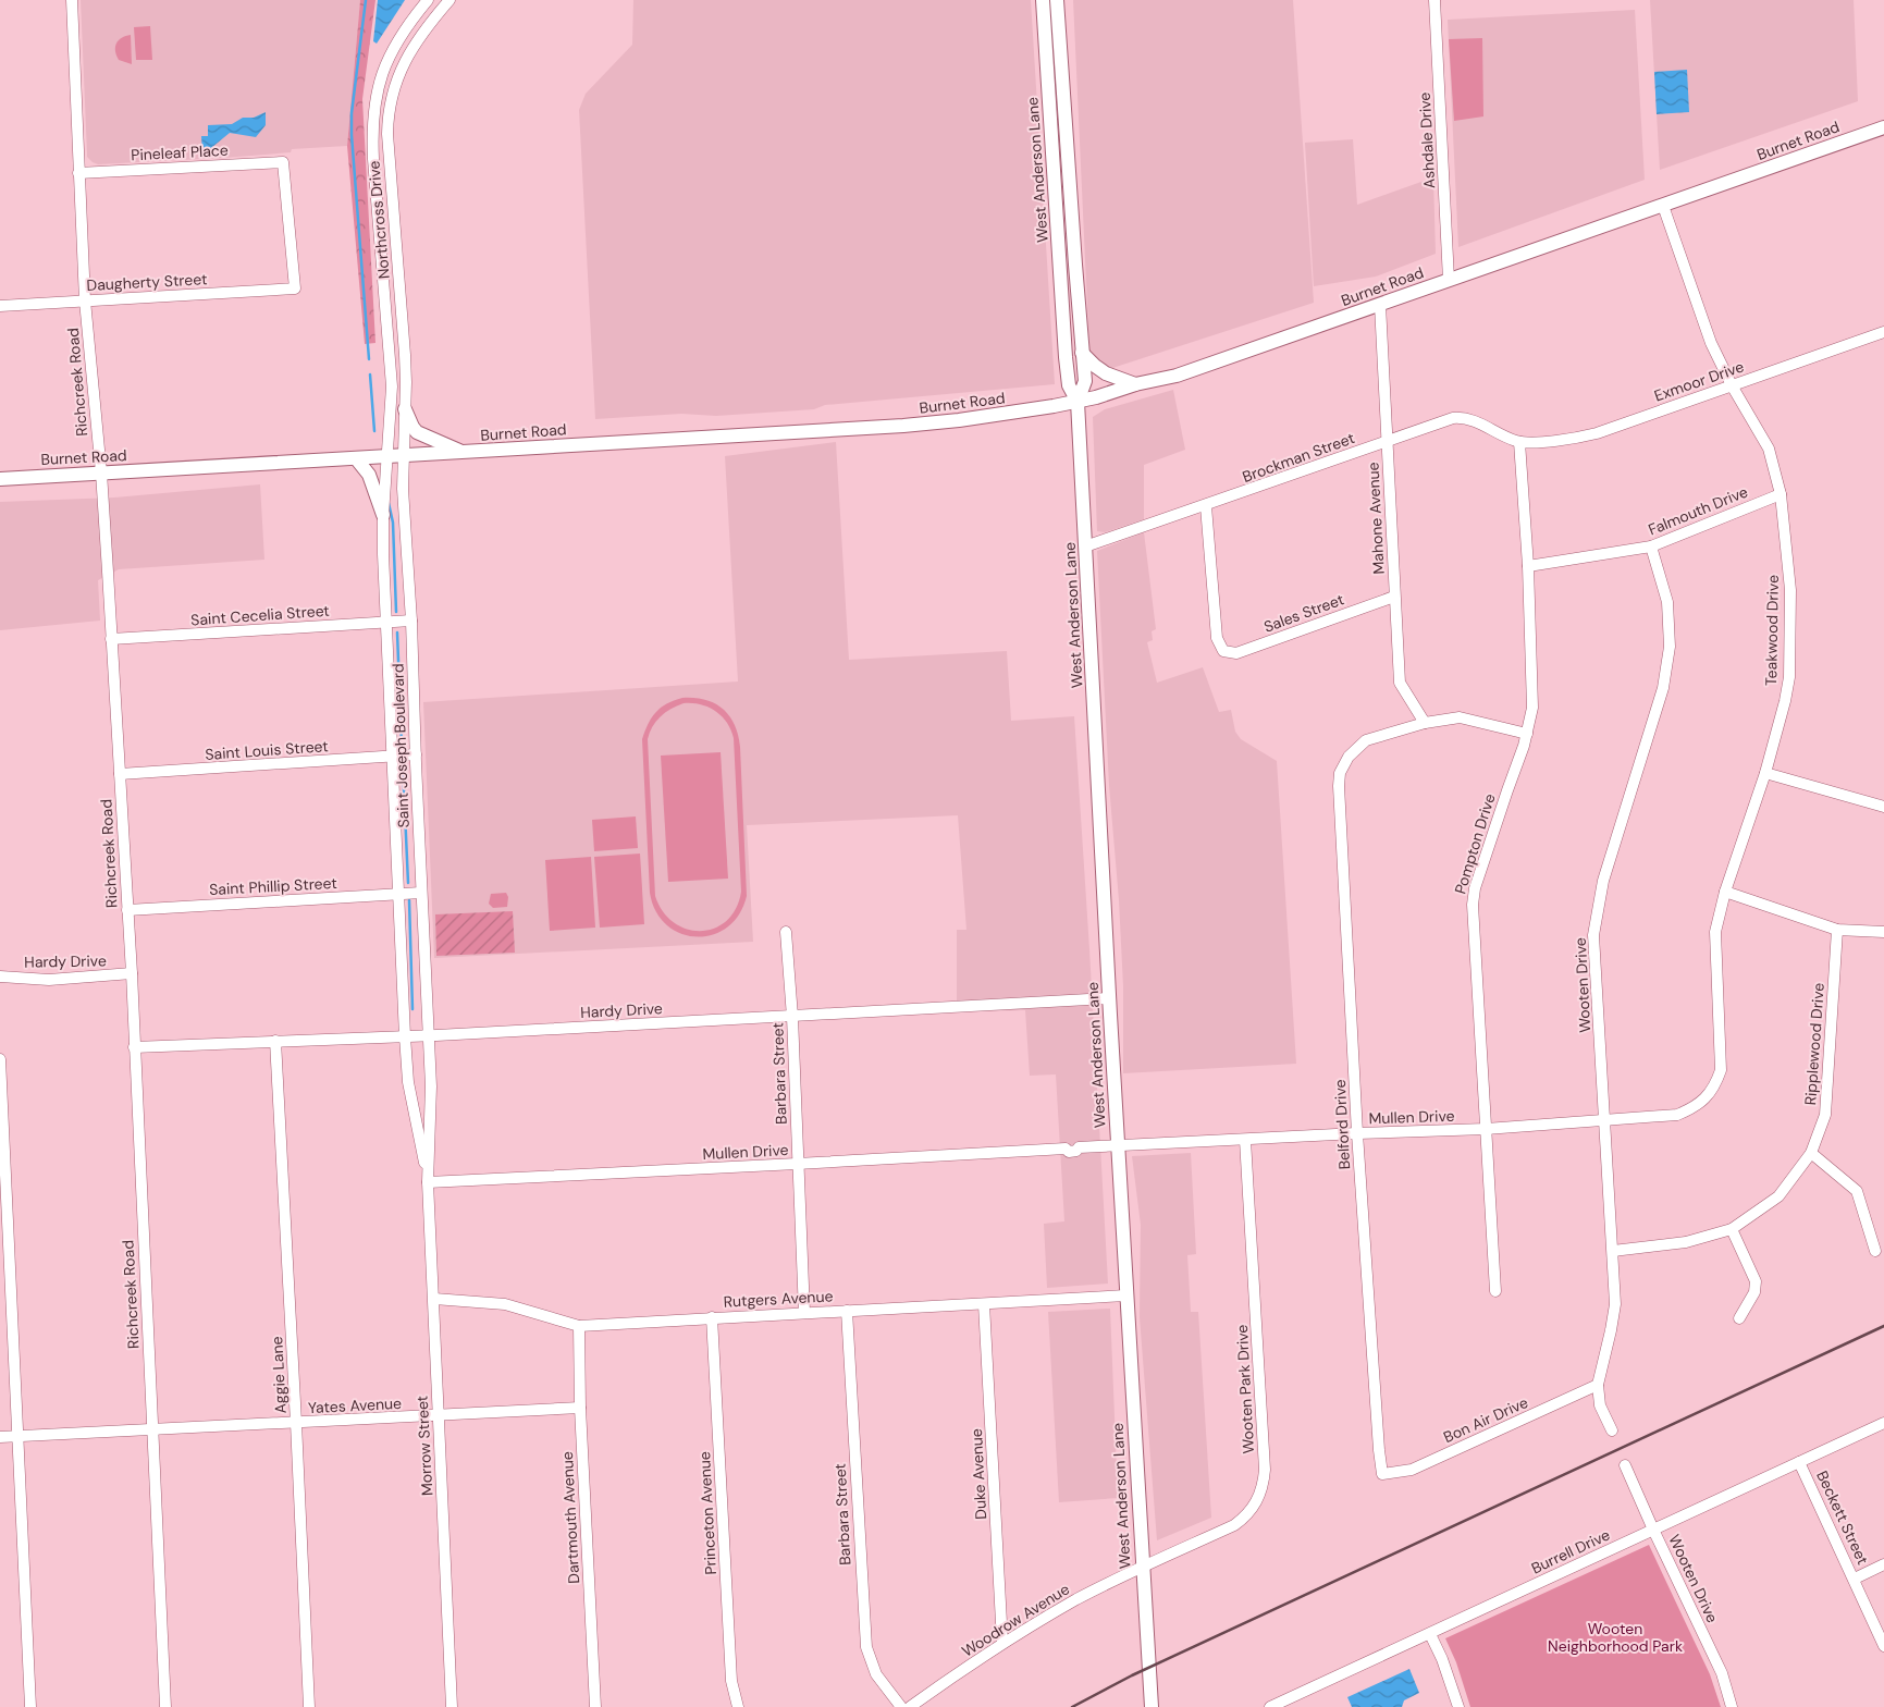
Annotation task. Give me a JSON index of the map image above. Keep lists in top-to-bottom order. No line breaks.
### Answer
{"streets":{"main road":["Burnet Road","West Anderson Lane"],"street":["Ashdale Drive","Pineleaf Place","Northcross Drive","Daugherty Street","Exmoor Drive","Richcreek Road","Brockman Street","Falmouth Drive","Mahone Avenue","Sales Street","Saint Cecelia Street","Teakwood Drive","Saint Joseph Boulevard","Saint Louis Street","Pompton Drive","Saint Phillip Street","Hardy Drive","Wooten Drive","Ripplewood Drive","Barbara Street","Mullen Drive","Belford Drive","Rutgers Avenue","Aggie Lane","Wooten Park Drive","Yates Avenue","Bon Air Drive","Morrow Street","Duke Avenue","Princeton Avenue","Dartmouth Avenue","Beckett Street","Burrell Drive","Woodrow Avenue"]},"crossings":[["Ashdale Drive","Burnet Road"],["Burnet Road","West Anderson Lane"],["Burnet Road","Northcross Drive"],["Burnet Road","Richcreek Road"],["Burnet Road","Mahone Avenue"],["Burnet Road","Teakwood Drive"],["Burnet Road","Saint Joseph Boulevard"],["Pineleaf Place","Daugherty Street"],["Pineleaf Place","Richcreek Road"],["West Anderson Lane","Brockman Street"],["West Anderson Lane","Hardy Drive"],["West Anderson Lane","Mullen Drive"],["West Anderson Lane","Rutgers Avenue"],["West Anderson Lane","Wooten Park Drive"],["West Anderson Lane","Woodrow Avenue"],["Northcross Drive","Saint Joseph Boulevard"],["Daugherty Street","Richcreek Road"],["Exmoor Drive","Brockman Street"],["Exmoor Drive","Teakwood Drive"],["Exmoor Drive","Pompton Drive"],["Richcreek Road","Saint Cecelia Street"],["Richcreek Road","Saint Louis Street"],["Richcreek Road","Saint Phillip Street"],["Richcreek Road","Hardy Drive"],["Richcreek Road","Yates Avenue"],["Brockman Street","Mahone Avenue"],["Brockman Street","Sales Street"],["Brockman Street","Pompton Drive"],["Falmouth Drive","Teakwood Drive"],["Falmouth Drive","Pompton Drive"],["Falmouth Drive","Wooten Drive"],["Mahone Avenue","Sales Street"],["Mahone Avenue","Belford Drive"],["Saint Cecelia Street","Saint Joseph Boulevard"],["Teakwood Drive","Mullen Drive"],["Saint Joseph Boulevard","Saint Louis Street"],["Saint Joseph Boulevard","Saint Phillip Street"],["Saint Joseph Boulevard","Hardy Drive"],["Saint Joseph Boulevard","Morrow Street"],["Pompton Drive","Mullen Drive"],["Hardy Drive","Barbara Street"],["Hardy Drive","Aggie Lane"],["Hardy Drive","Morrow Street"],["Wooten Drive","Ripplewood Drive"],["Wooten Drive","Mullen Drive"],["Wooten Drive","Bon Air Drive"],["Wooten Drive","Burrell Drive"],["Barbara Street","Mullen Drive"],["Barbara Street","Rutgers Avenue"],["Mullen Drive","Belford Drive"],["Mullen Drive","Wooten Park Drive"],["Mullen Drive","Morrow Street"],["Belford Drive","Bon Air Drive"],["Rutgers Avenue","Morrow Street"],["Rutgers Avenue","Duke Avenue"],["Rutgers Avenue","Princeton Avenue"],["Rutgers Avenue","Dartmouth Avenue"],["Aggie Lane","Yates Avenue"],["Wooten Park Drive","Woodrow Avenue"],["Yates Avenue","Morrow Street"],["Yates Avenue","Dartmouth Avenue"],["Duke Avenue","Woodrow Avenue"],["Beckett Street","Burrell Drive"]],"parks":["Wooten Neighborhood Park"]}
